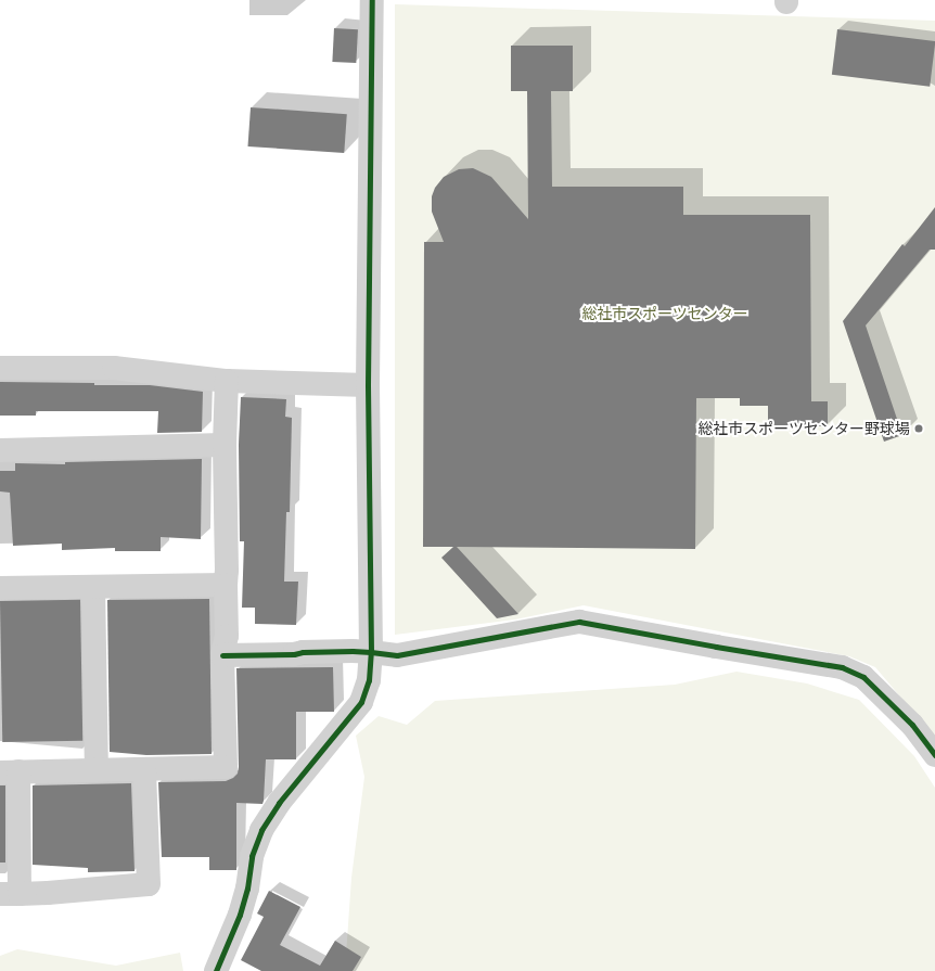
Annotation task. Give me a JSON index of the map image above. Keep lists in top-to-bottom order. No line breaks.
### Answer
{"parks":["総社市スポーツセンター"],"places":["総社市スポーツセンター野球場"]}
